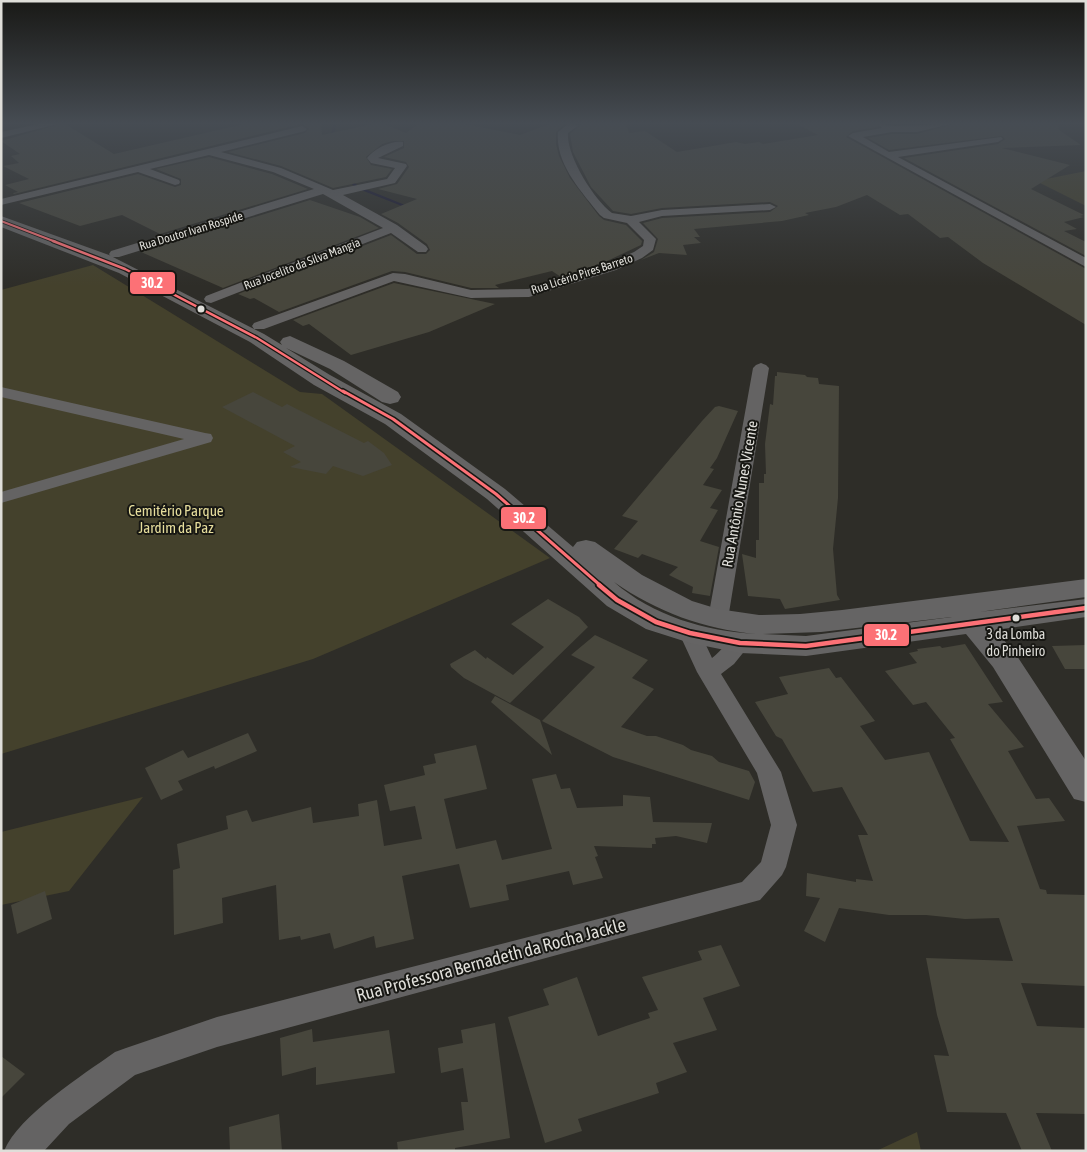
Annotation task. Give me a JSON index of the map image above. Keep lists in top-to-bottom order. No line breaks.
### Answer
{"streets":{"street":["Rua Doutor Ivan Rospide","Rua Jocelito da Silva Mangia","Rua Licério Pires Barreto","Rua Antônio Nunes Vicente","Rua Professora Bernadeth da Rocha Jackle"]},"parks":["Cemitério Parque Jardim da Paz"],"places":["3 da Lomba do Pinheiro"],"lines":["transit line 30.2"]}
